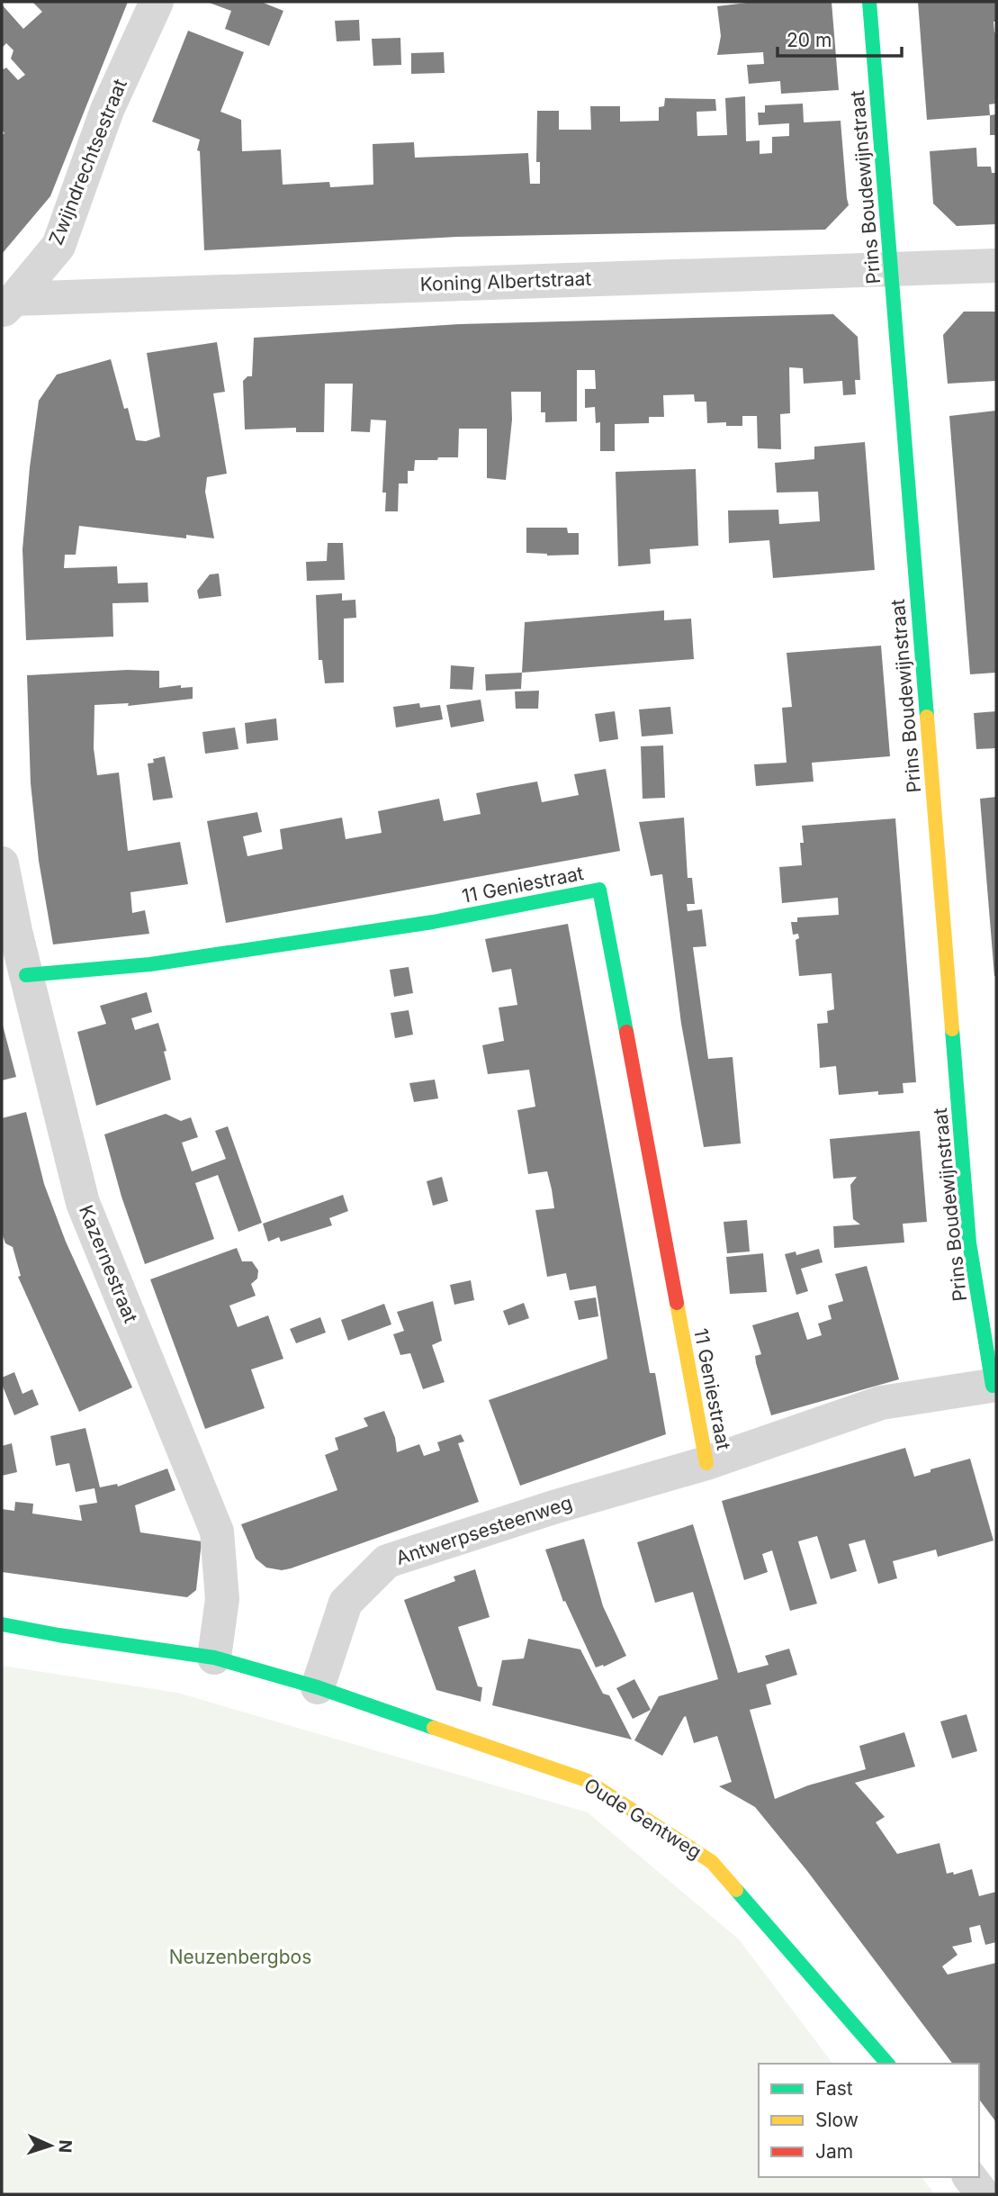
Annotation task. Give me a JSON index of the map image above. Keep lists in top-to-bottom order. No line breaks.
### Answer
{"streets":{"street":["Zwijndrechtsestraat","Prins Boudewijnstraat","Koning Albertstraat","11 Geniestraat","Kazernestraat","Antwerpsesteenweg","Oude Gentweg"]},"crossings":[["Zwijndrechtsestraat","Koning Albertstraat"],["Prins Boudewijnstraat","Koning Albertstraat"],["Prins Boudewijnstraat","Antwerpsesteenweg"],["11 Geniestraat","Kazernestraat"],["11 Geniestraat","Antwerpsesteenweg"],["Antwerpsesteenweg","Oude Gentweg"]],"parks":["Neuzenbergbos"],"legend":["Fast","Slow","Jam"],"scale_bar":"20 m","north":"right"}
